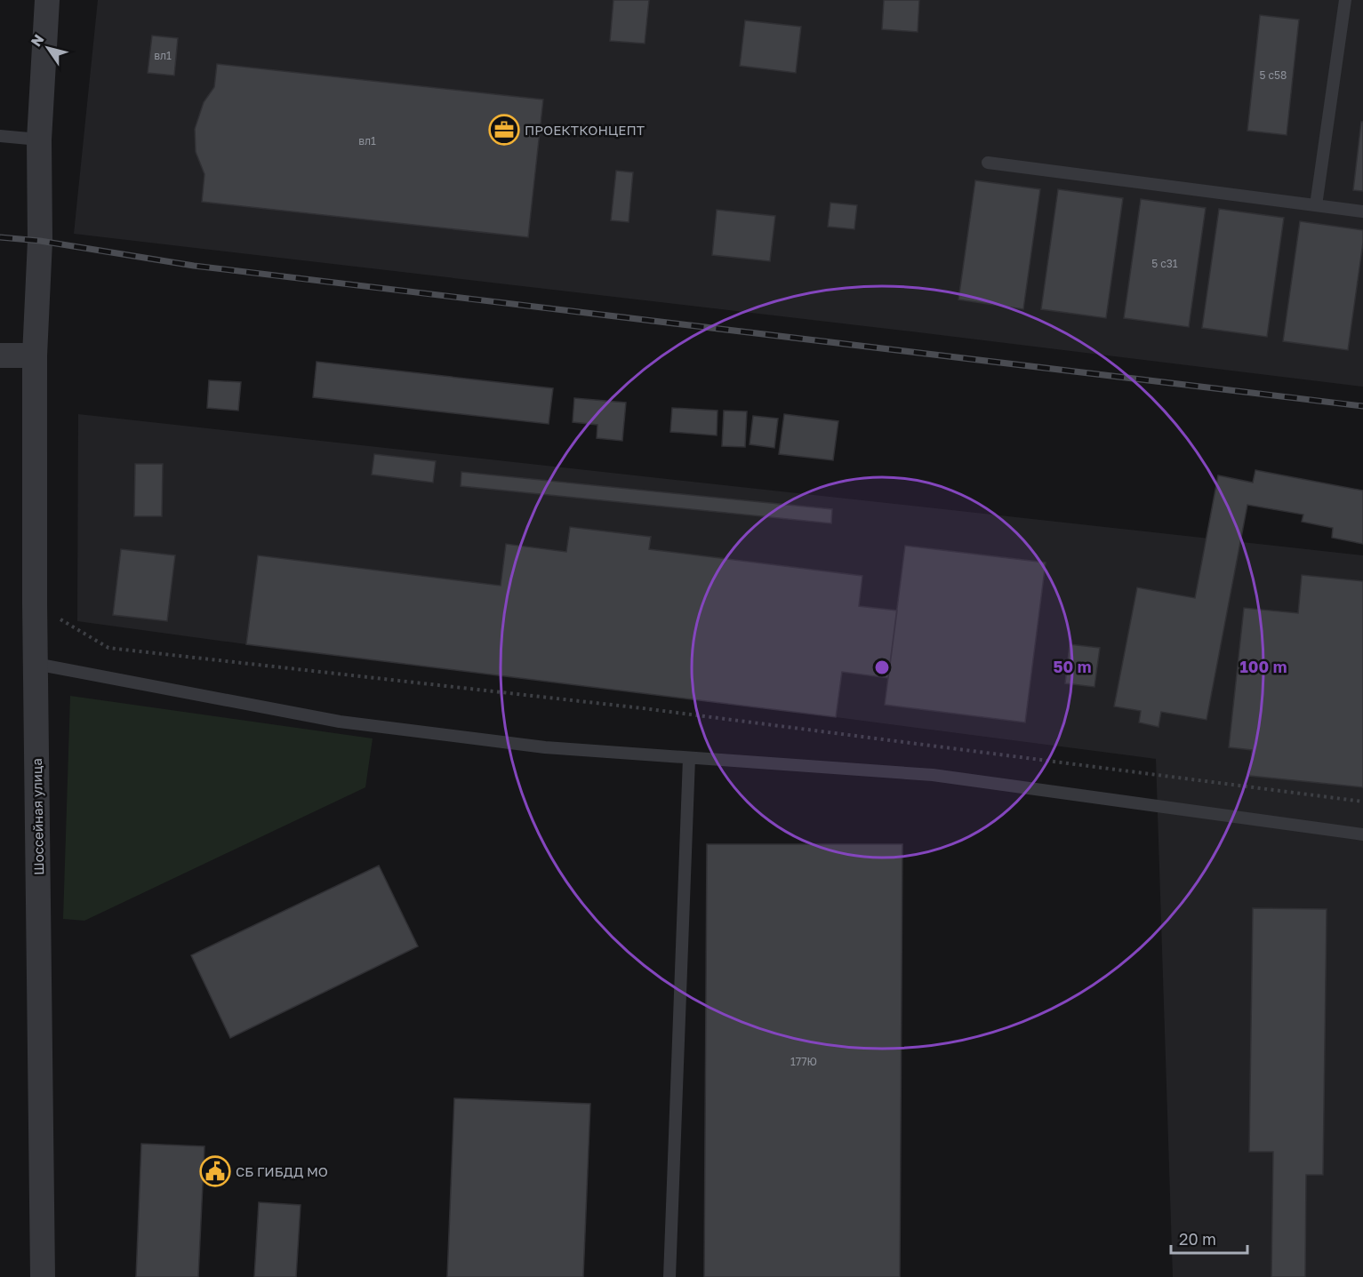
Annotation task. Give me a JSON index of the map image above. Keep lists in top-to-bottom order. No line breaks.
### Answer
{"streets":{"street":["Шоссейная улица"]},"places":{"office":["ПРОЕКТКОНЦЕПТ"],"public building":["СБ ГИБДД МО"]},"house_numbers":["вл1","5 с58","вл1","5 с31","177Ю"],"scale_bar":"20 m","north":"top left","rings":["50 m","100 m"]}
